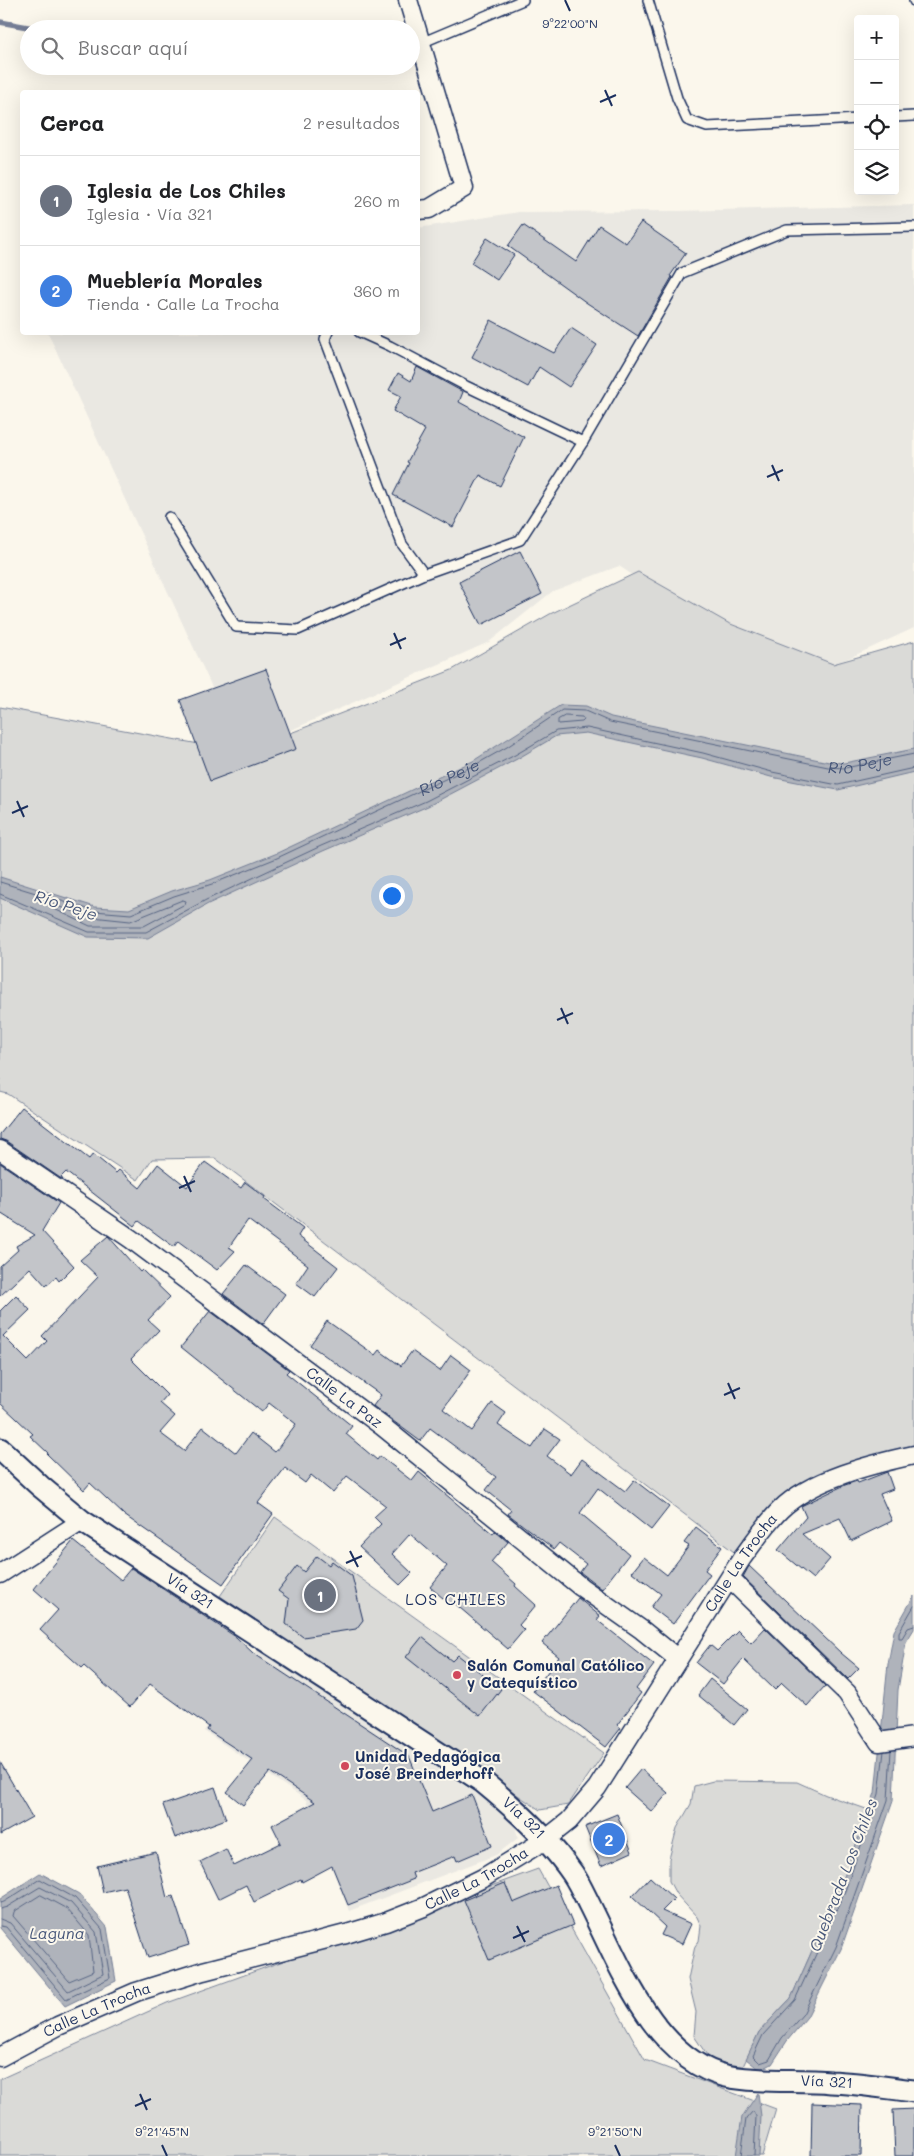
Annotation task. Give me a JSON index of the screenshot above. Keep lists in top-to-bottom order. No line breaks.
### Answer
{"streets":{"street":["Calle La Paz","Calle La Trocha","Vía 321"]},"crossings":[["Calle La Paz","Calle La Trocha"],["Calle La Trocha","Vía 321"]],"districts":["LOS CHILES"],"water":["Río Peje","Quebrada Los Chiles","Laguna"],"places":["Salón Comunal Católico y Catequístico","Unidad Pedagógica José Breinderhoff"],"page":{"map_buttons":["+","−"],"search":"Buscar aquí","heading":["Cerca","2 resultados"],"list":[{"mark":"1","name":"Iglesia de Los Chiles","note":"Iglesia · Vía 321","value":"260 m"},{"mark":"2","name":"Mueblería Morales","note":"Tienda · Calle La Trocha","value":"360 m"}],"pins":["1","2"]},"coordinates":["9°22'00\"N","9°21'45\"N","9°21'50\"N"]}
